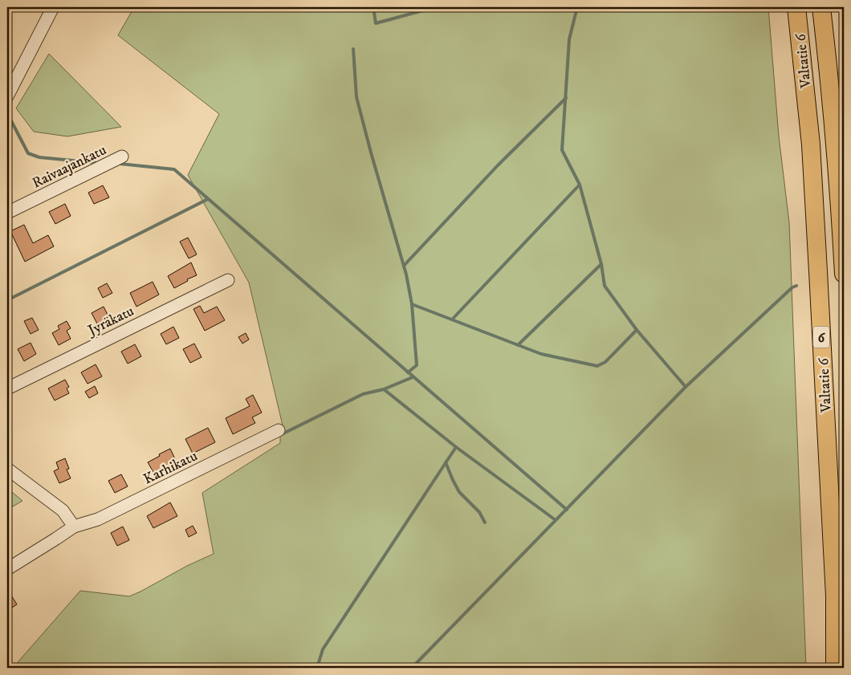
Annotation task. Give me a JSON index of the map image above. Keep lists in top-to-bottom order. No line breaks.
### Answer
{"streets":{"highway":["Valtatie 6","6"],"street":["Raivaajankatu","Jyräkatu","Karhikatu"]}}
